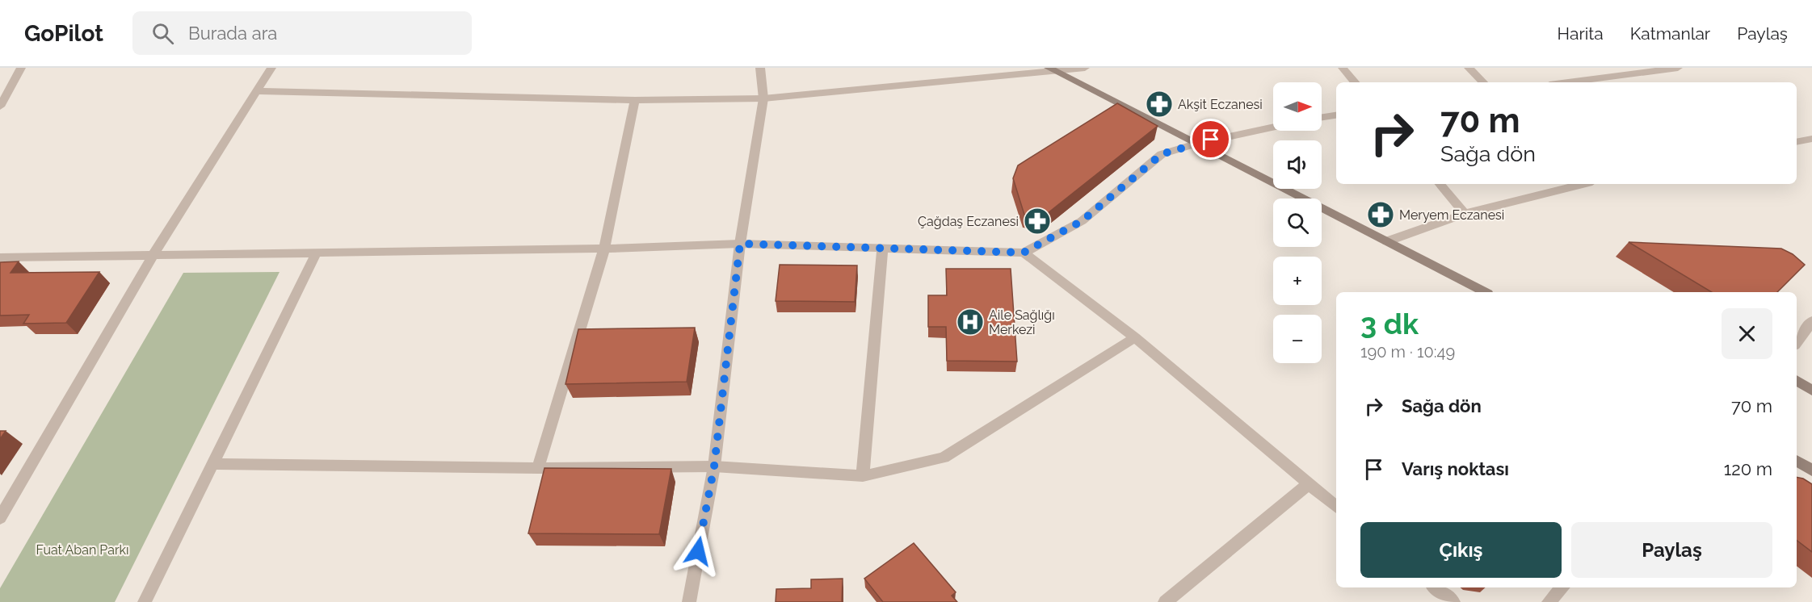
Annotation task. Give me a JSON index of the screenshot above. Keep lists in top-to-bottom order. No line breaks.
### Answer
{"parks":["Fuat Aban Parkı"],"places":{"pharmacy":["Akşit Eczanesi","Meryem Eczanesi","Çağdaş Eczanesi"],"hospital":["Aile Sağlığı Merkezi"]},"north":"right","page":{"header":"GoPilot","search":"Burada ara","nav":["Harita","Katmanlar","Paylaş"],"map_buttons":["+","−"],"turn":["70 m","Sağa dön"],"heading":["3 dk","190 m · 10:49"],"list":[{"name":"Sağa dön","value":"70 m"},{"name":"Varış noktası","value":"120 m"}],"buttons":["Çıkış","Paylaş"]}}
